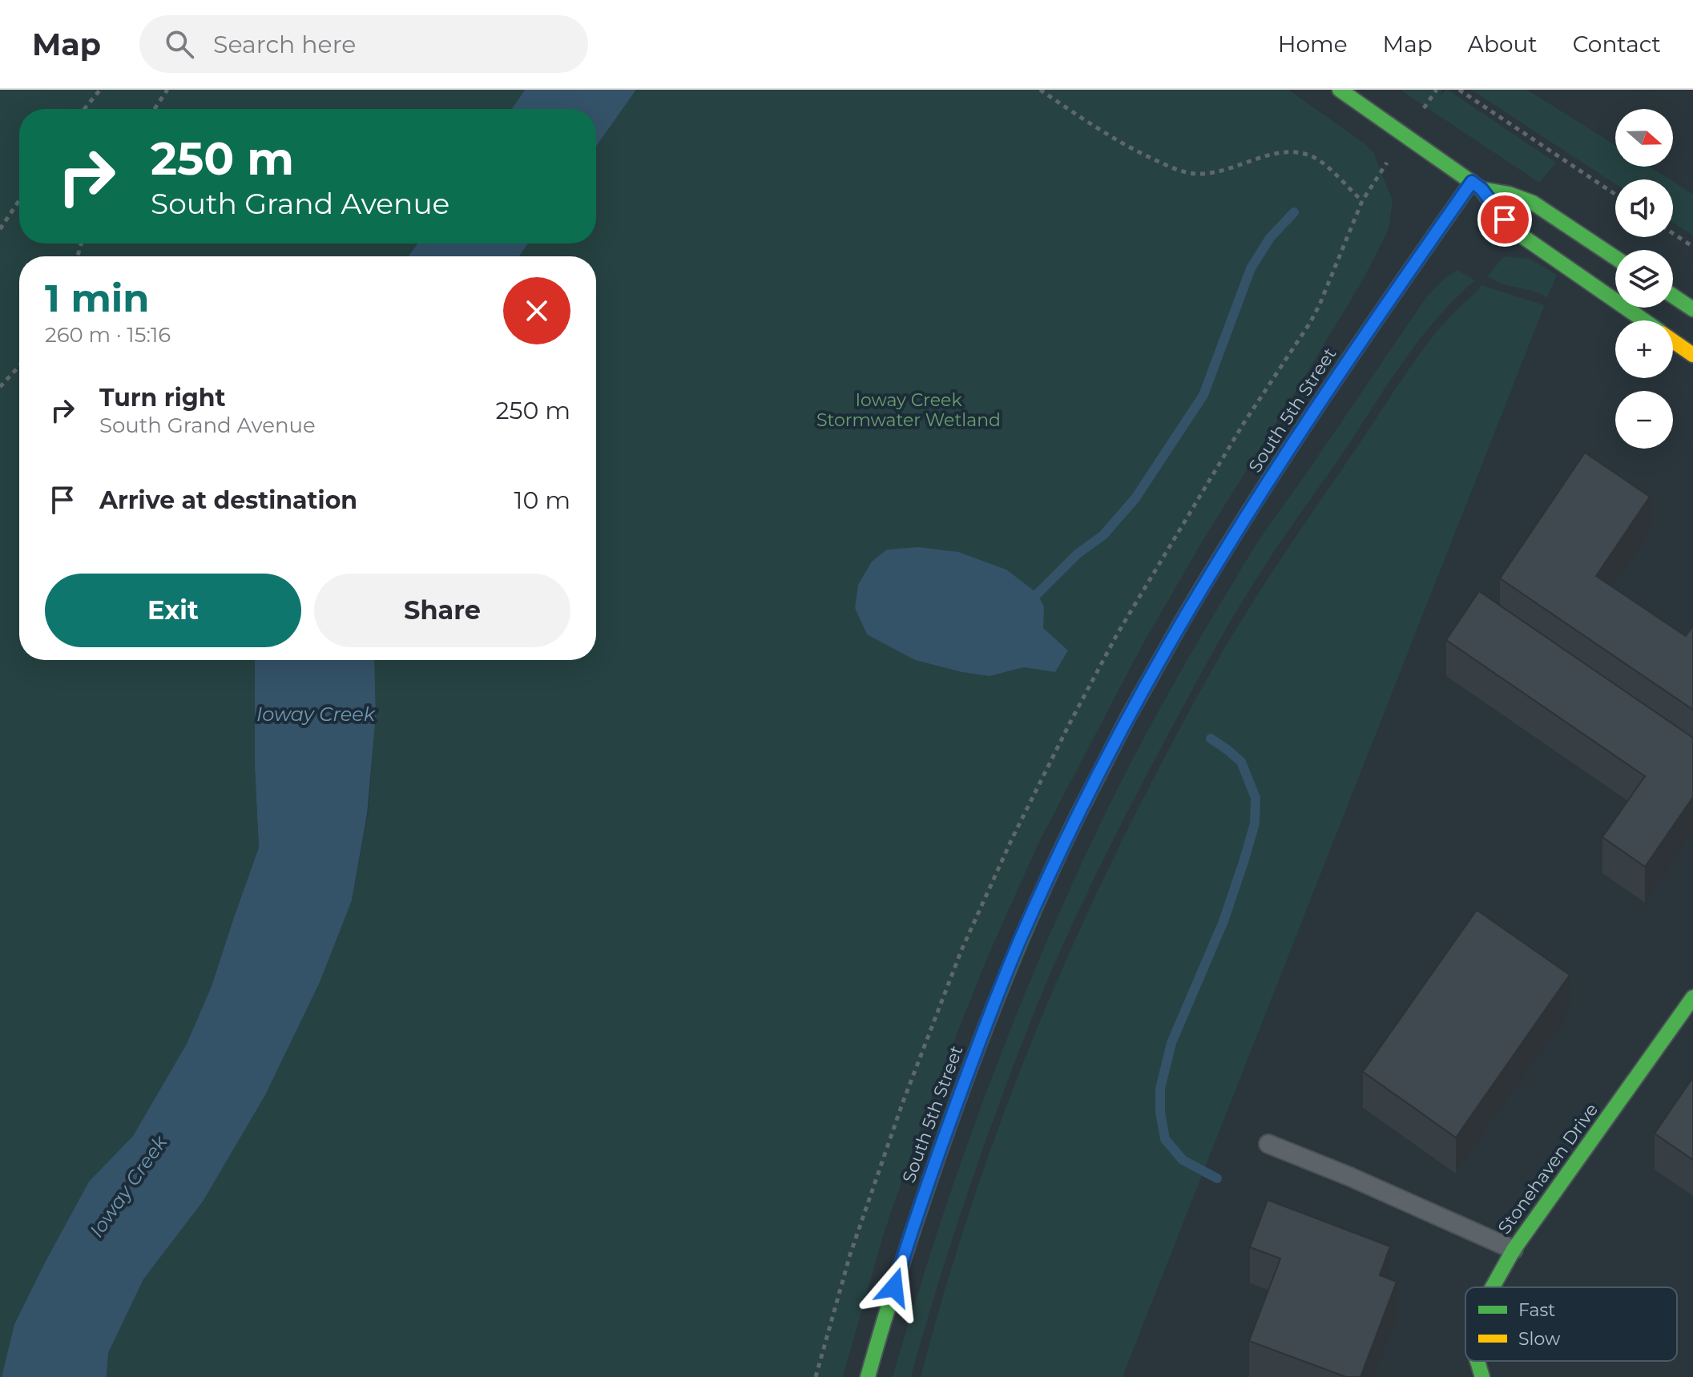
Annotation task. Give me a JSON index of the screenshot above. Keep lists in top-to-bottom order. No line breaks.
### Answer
{"streets":{"street":["South 5th Street","Stonehaven Drive"]},"water":["Ioway Creek"],"parks":["Ioway Creek Stormwater Wetland"],"legend":["Fast","Slow"],"north":"right","page":{"header":"Map","search":"Search here","nav":["Home","Map","About","Contact"],"map_buttons":["+","−"],"turn":["250 m","South Grand Avenue"],"heading":["1 min","260 m · 15:16"],"list":[{"name":"Turn right","note":"South Grand Avenue","value":"250 m"},{"name":"Arrive at destination","value":"10 m"}],"buttons":["Exit","Share"]}}
